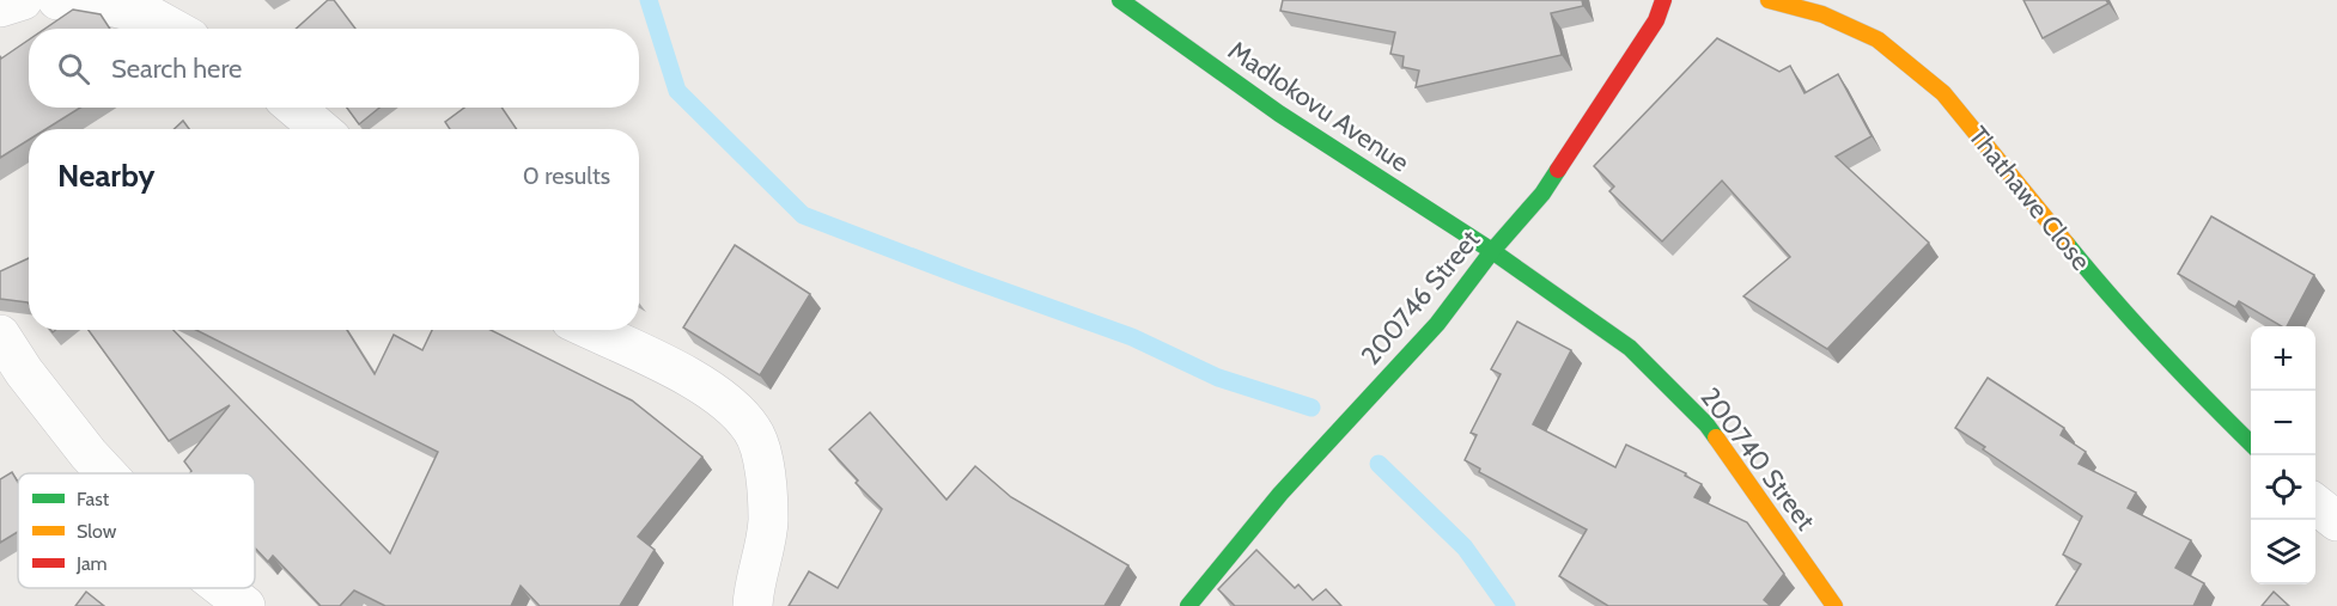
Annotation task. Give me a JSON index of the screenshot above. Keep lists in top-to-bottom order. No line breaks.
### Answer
{"streets":{"street":["Madlokovu Avenue","Thathawe Close","200746 Street","200740 Street"]},"crossings":[["Madlokovu Avenue","200746 Street"],["Madlokovu Avenue","200740 Street"],["200746 Street","200740 Street"]],"legend":["Fast","Slow","Jam"],"page":{"search":"Search here","heading":["Nearby","0 results"],"map_buttons":["+","−"]}}
